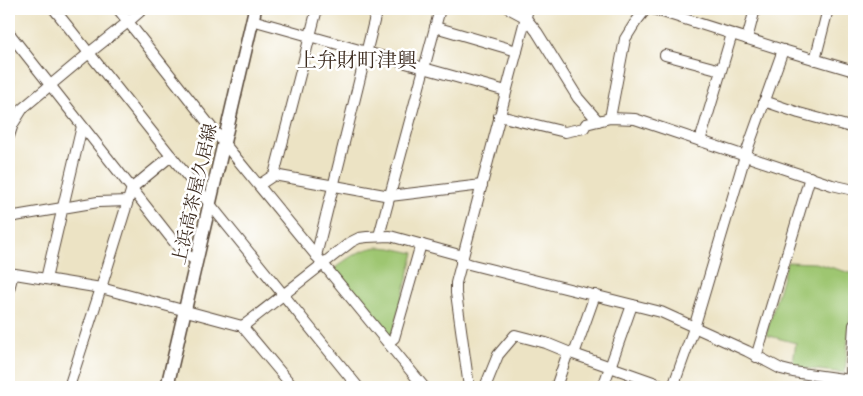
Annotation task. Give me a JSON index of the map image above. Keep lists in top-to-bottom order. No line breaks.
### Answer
{"streets":{"main road":["上浜高茶屋久居線"]},"districts":["上弁財町津興"]}
